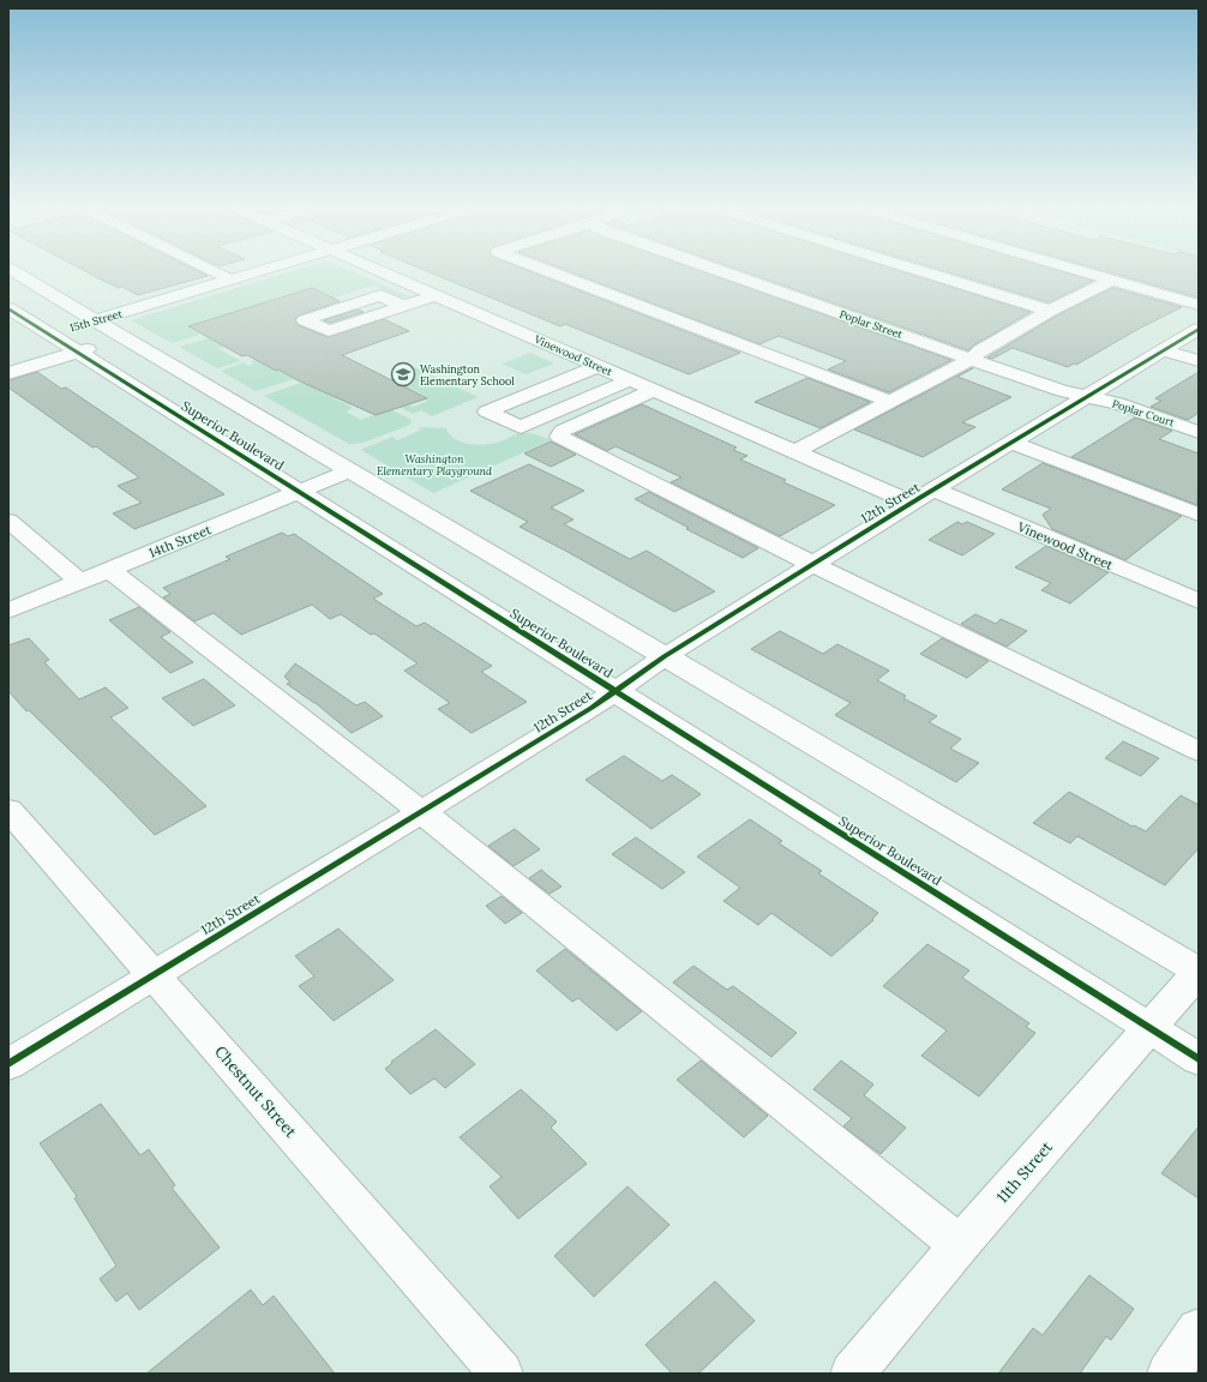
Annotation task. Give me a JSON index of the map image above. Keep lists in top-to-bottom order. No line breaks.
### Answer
{"streets":{"street":["15th Street","Poplar Street","Vinewood Street","Poplar Court","Superior Boulevard","12th Street","14th Street","Chestnut Street","11th Street"]},"crossings":[["15th Street","Superior Boulevard"],["Poplar Street","Poplar Court"],["Poplar Street","12th Street"],["Vinewood Street","12th Street"],["Poplar Court","12th Street"],["Superior Boulevard","12th Street"],["Superior Boulevard","14th Street"],["Superior Boulevard","11th Street"],["12th Street","Chestnut Street"]],"parks":["Washington Elementary Playground"],"places":{"school or university":["Washington Elementary School"]}}
